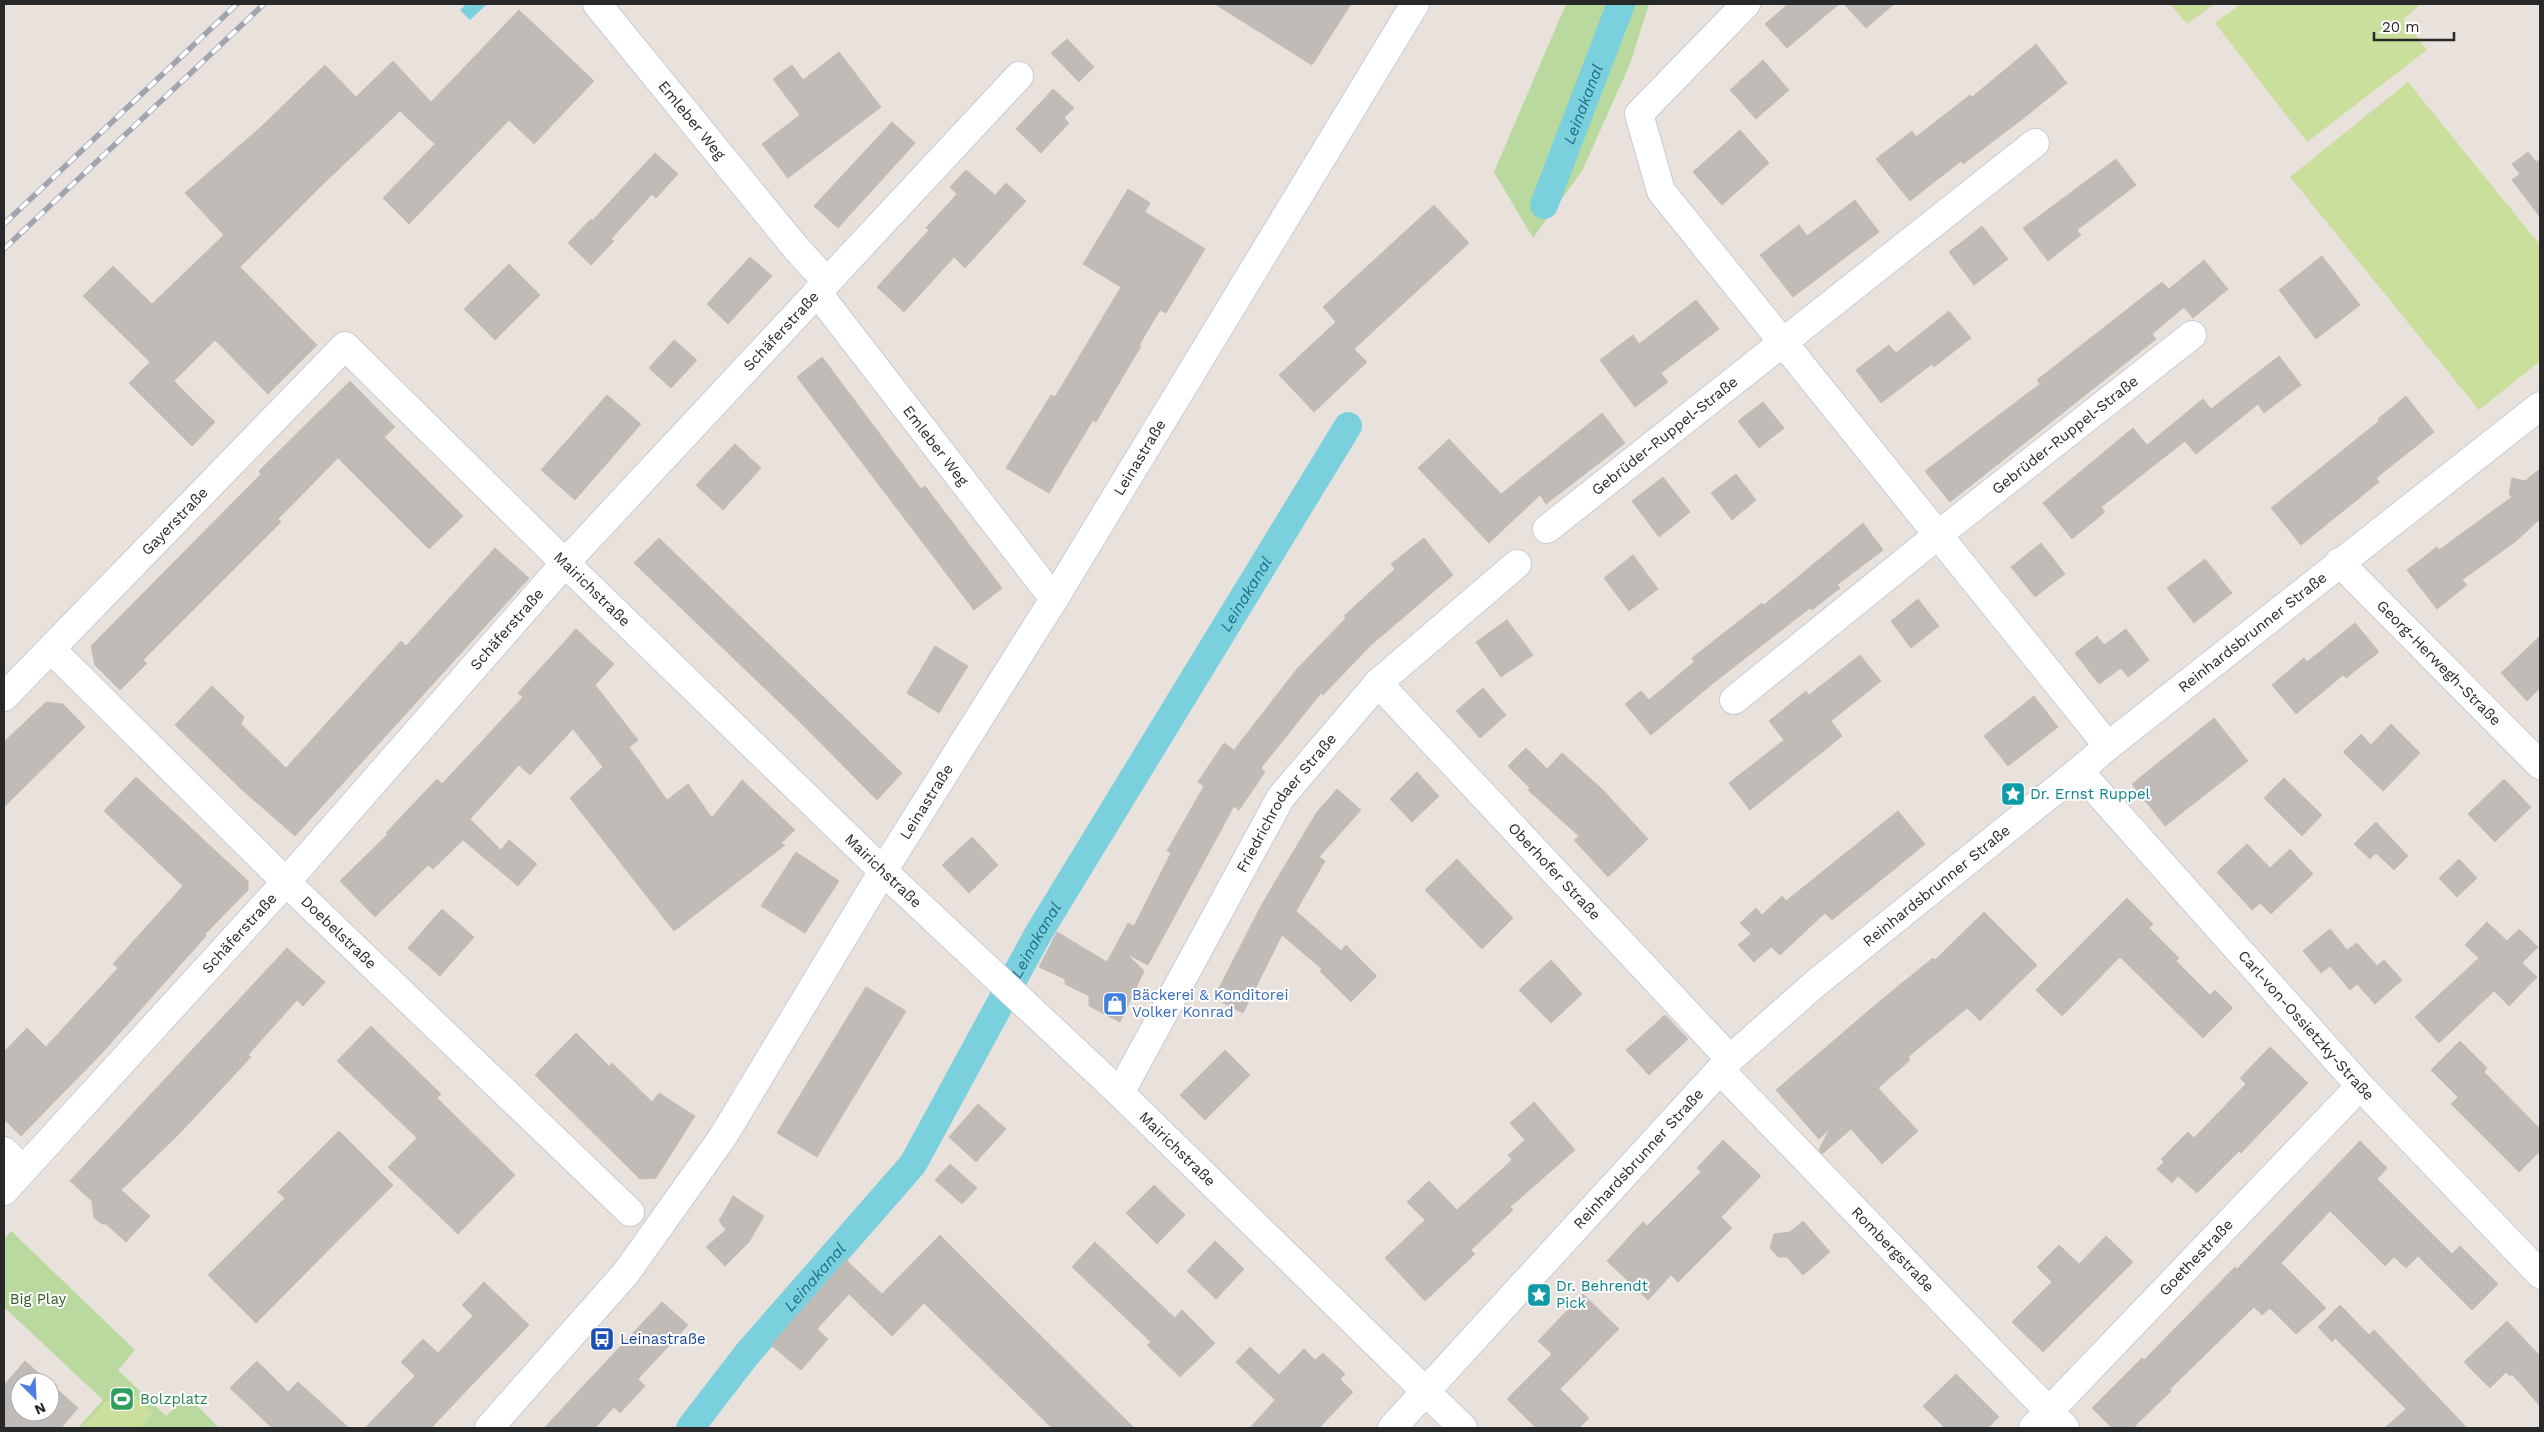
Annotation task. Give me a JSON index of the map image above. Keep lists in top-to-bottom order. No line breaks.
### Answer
{"streets":{"street":["Emleber Weg","Schäferstraße","Gebrüder-Ruppel-Straße","Leinastraße","Gayerstraße","Mairichstraße","Reinhardsbrunner Straße","Georg-Herwegh-Straße","Friedrichrodaer Straße","Oberhofer Straße","Doebelstraße","Carl-von-Ossietzky-Straße","Rombergstraße","Goethestraße"]},"crossings":[["Emleber Weg","Schäferstraße"],["Emleber Weg","Leinastraße"],["Schäferstraße","Mairichstraße"],["Schäferstraße","Doebelstraße"],["Leinastraße","Mairichstraße"],["Gayerstraße","Mairichstraße"],["Gayerstraße","Doebelstraße"],["Mairichstraße","Reinhardsbrunner Straße"],["Mairichstraße","Friedrichrodaer Straße"],["Reinhardsbrunner Straße","Georg-Herwegh-Straße"],["Reinhardsbrunner Straße","Oberhofer Straße"],["Reinhardsbrunner Straße","Carl-von-Ossietzky-Straße"],["Reinhardsbrunner Straße","Rombergstraße"],["Friedrichrodaer Straße","Oberhofer Straße"],["Oberhofer Straße","Rombergstraße"],["Carl-von-Ossietzky-Straße","Goethestraße"],["Rombergstraße","Goethestraße"]],"water":["Leinakanal"],"parks":["Big Play"],"places":{"place":["Dr. Ernst Ruppel","Dr. Behrendt Pick"],"shop":["Bäckerei & Konditorei Volker Konrad"],"bus stop":["Leinastraße"],"sports":["Bolzplatz"]},"scale_bar":"20 m","north":"bottom right"}
